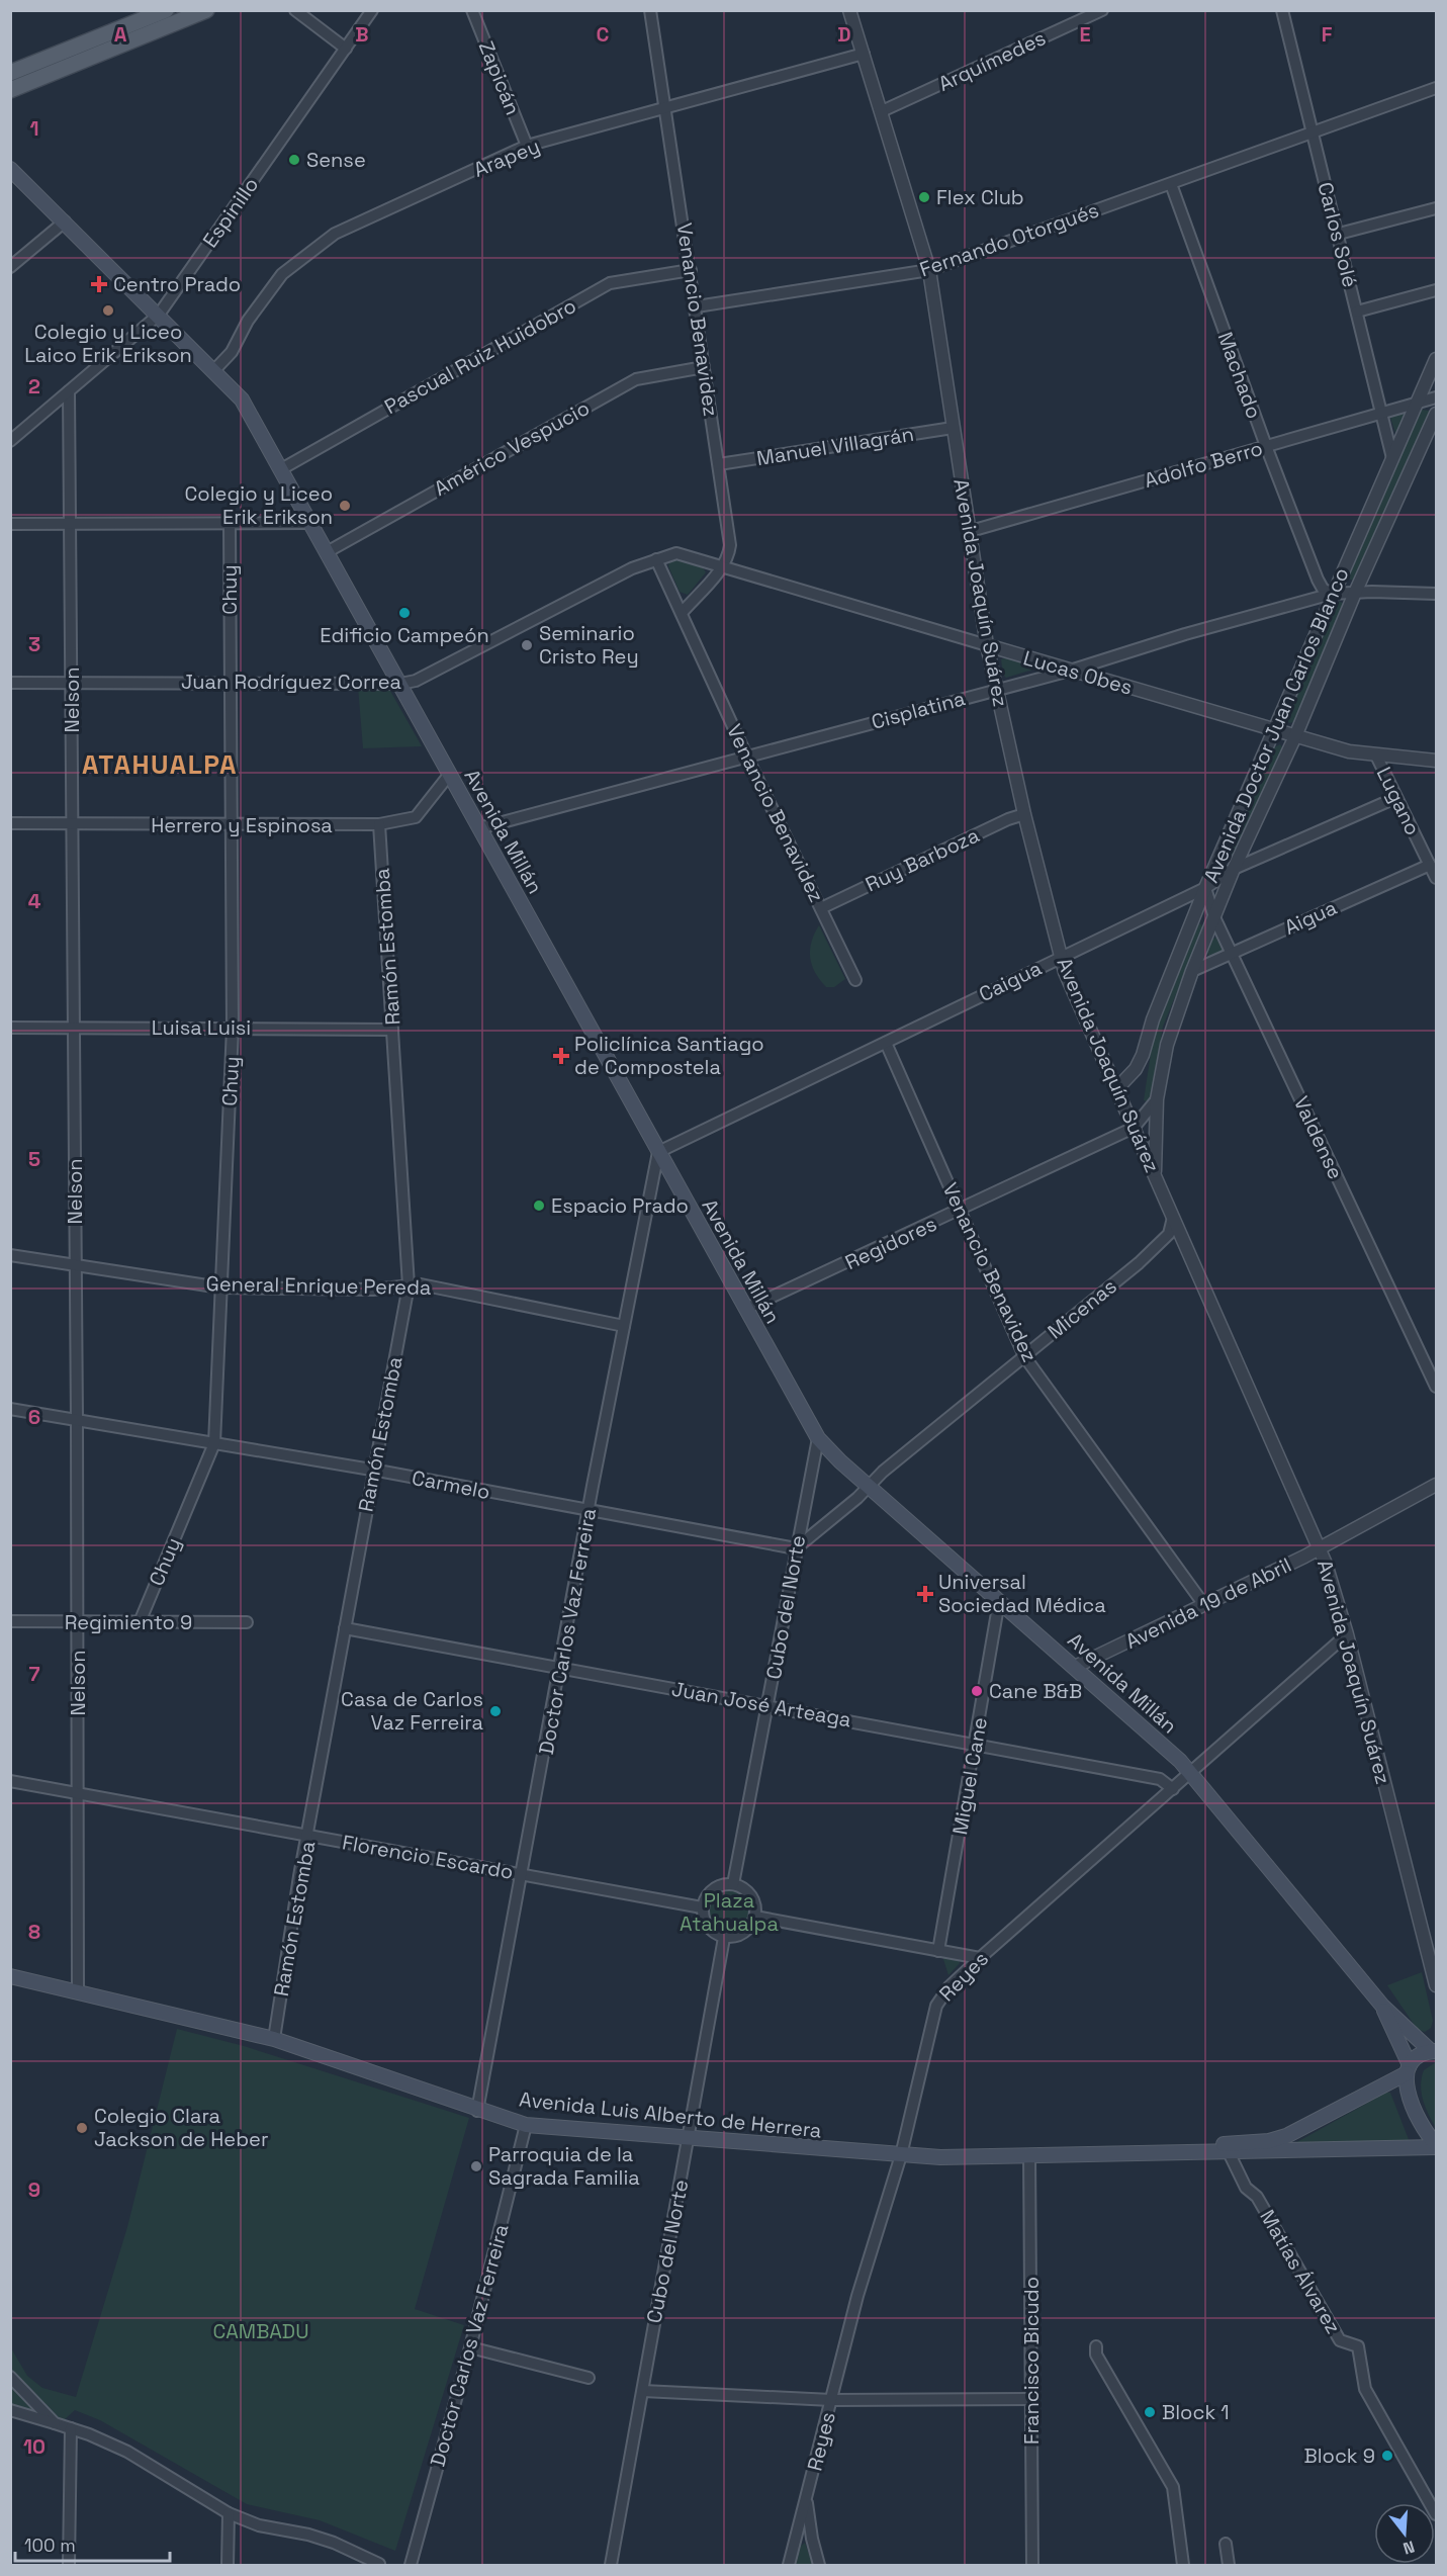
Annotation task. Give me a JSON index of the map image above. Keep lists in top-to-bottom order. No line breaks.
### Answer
{"streets":{"main road":["Avenida Millán","Avenida Luis Alberto de Herrera"],"street":["Arquímedes","Zapicán","Arapey","Espinillo","Carlos Solé","Fernando Otorgués","Venancio Benavidez","Pascual Ruiz Huidobro","Machado","Manuel Villagrán","Américo Vespucio","Adolfo Berro","Chuy","Avenida Joaquín Suárez","Lucas Obes","Juan Rodríguez Correa","Nelson","Cisplatina","Avenida Doctor Juan Carlos Blanco","Lugano","Herrero y Espinosa","Ruy Barboza","Aigua","Ramón Estomba","Caigua","Luisa Luisi","Valdense","Regidores","General Enrique Pereda","Micenas","Carmelo","Avenida 19 de Abril","Cubo del Norte","Regimiento 9","Doctor Carlos Vaz Ferreira","Juan José Arteaga","Miguel Cane","Florencio Escardo","Reyes","Matías Álvarez","Francisco Bicudo"]},"crossings":[["Arquímedes","Avenida Joaquín Suárez"],["Zapicán","Arapey"],["Arapey","Venancio Benavidez"],["Arapey","Avenida Joaquín Suárez"],["Arapey","Avenida Millán"],["Espinillo","Nelson"],["Espinillo","Avenida Millán"],["Carlos Solé","Fernando Otorgués"],["Carlos Solé","Adolfo Berro"],["Carlos Solé","Avenida Doctor Juan Carlos Blanco"],["Fernando Otorgués","Venancio Benavidez"],["Fernando Otorgués","Machado"],["Fernando Otorgués","Avenida Joaquín Suárez"],["Venancio Benavidez","Pascual Ruiz Huidobro"],["Venancio Benavidez","Manuel Villagrán"],["Venancio Benavidez","Américo Vespucio"],["Venancio Benavidez","Lucas Obes"],["Venancio Benavidez","Juan Rodríguez Correa"],["Venancio Benavidez","Cisplatina"],["Venancio Benavidez","Ruy Barboza"],["Venancio Benavidez","Caigua"],["Venancio Benavidez","Regidores"],["Venancio Benavidez","Micenas"],["Venancio Benavidez","Avenida 19 de Abril"],["Pascual Ruiz Huidobro","Avenida Millán"],["Machado","Adolfo Berro"],["Machado","Cisplatina"],["Machado","Avenida Doctor Juan Carlos Blanco"],["Manuel Villagrán","Avenida Joaquín Suárez"],["Américo Vespucio","Avenida Millán"],["Adolfo Berro","Avenida Joaquín Suárez"],["Adolfo Berro","Avenida Doctor Juan Carlos Blanco"],["Chuy","Juan Rodríguez Correa"],["Chuy","Herrero y Espinosa"],["Chuy","Luisa Luisi"],["Chuy","General Enrique Pereda"],["Chuy","Carmelo"],["Chuy","Regimiento 9"],["Avenida Joaquín Suárez","Lucas Obes"],["Avenida Joaquín Suárez","Cisplatina"],["Avenida Joaquín Suárez","Avenida Doctor Juan Carlos Blanco"],["Avenida Joaquín Suárez","Ruy Barboza"],["Avenida Joaquín Suárez","Caigua"],["Avenida Joaquín Suárez","Regidores"],["Avenida Joaquín Suárez","Micenas"],["Avenida Joaquín Suárez","Avenida 19 de Abril"],["Avenida Joaquín Suárez","Reyes"],["Lucas Obes","Juan Rodríguez Correa"],["Lucas Obes","Cisplatina"],["Lucas Obes","Avenida Doctor Juan Carlos Blanco"],["Lucas Obes","Lugano"],["Juan Rodríguez Correa","Nelson"],["Juan Rodríguez Correa","Avenida Millán"],["Nelson","Herrero y Espinosa"],["Nelson","Luisa Luisi"],["Nelson","General Enrique Pereda"],["Nelson","Carmelo"],["Nelson","Regimiento 9"],["Nelson","Florencio Escardo"],["Nelson","Avenida Luis Alberto de Herrera"],["Cisplatina","Avenida Doctor Juan Carlos Blanco"],["Cisplatina","Avenida Millán"],["Avenida Doctor Juan Carlos Blanco","Aigua"],["Avenida Doctor Juan Carlos Blanco","Caigua"],["Avenida Doctor Juan Carlos Blanco","Valdense"],["Lugano","Aigua"],["Lugano","Caigua"],["Herrero y Espinosa","Avenida Millán"],["Herrero y Espinosa","Ramón Estomba"],["Avenida Millán","Caigua"],["Avenida Millán","Regidores"],["Avenida Millán","Micenas"],["Avenida Millán","Avenida 19 de Abril"],["Avenida Millán","Cubo del Norte"],["Avenida Millán","Doctor Carlos Vaz Ferreira"],["Avenida Millán","Miguel Cane"],["Avenida Millán","Reyes"],["Avenida Millán","Avenida Luis Alberto de Herrera"],["Aigua","Valdense"],["Ramón Estomba","Luisa Luisi"],["Ramón Estomba","General Enrique Pereda"],["Ramón Estomba","Carmelo"],["Ramón Estomba","Juan José Arteaga"],["Ramón Estomba","Florencio Escardo"],["Ramón Estomba","Avenida Luis Alberto de Herrera"],["Caigua","Valdense"],["Caigua","Doctor Carlos Vaz Ferreira"],["General Enrique Pereda","Doctor Carlos Vaz Ferreira"],["Carmelo","Cubo del Norte"],["Carmelo","Doctor Carlos Vaz Ferreira"],["Cubo del Norte","Juan José Arteaga"],["Cubo del Norte","Florencio Escardo"],["Cubo del Norte","Avenida Luis Alberto de Herrera"],["Doctor Carlos Vaz Ferreira","Juan José Arteaga"],["Doctor Carlos Vaz Ferreira","Florencio Escardo"],["Doctor Carlos Vaz Ferreira","Avenida Luis Alberto de Herrera"],["Juan José Arteaga","Miguel Cane"],["Juan José Arteaga","Reyes"],["Reyes","Avenida Luis Alberto de Herrera"],["Avenida Luis Alberto de Herrera","Matías Álvarez"],["Avenida Luis Alberto de Herrera","Francisco Bicudo"]],"districts":["ATAHUALPA"],"parks":["Plaza Atahualpa","CAMBADU"],"places":{"other":["Sense","Flex Club","Colegio y Liceo Laico Erik Erikson","Colegio y Liceo Erik Erikson","Edificio Campeón","Seminario Cristo Rey","Espacio Prado","Cane B&B","Casa de Carlos Vaz Ferreira","Colegio Clara Jackson de Heber","Parroquia de la Sagrada Familia","Block 1","Block 9"],"health":["Centro Prado","Policlínica Santiago de Compostela","Universal Sociedad Médica"]},"scale_bar":"100 m","north":"bottom","grid":{"columns":["A","B","C","D","E","F"],"rows":["1","2","3","4","5","6","7","8","9","10"]}}
